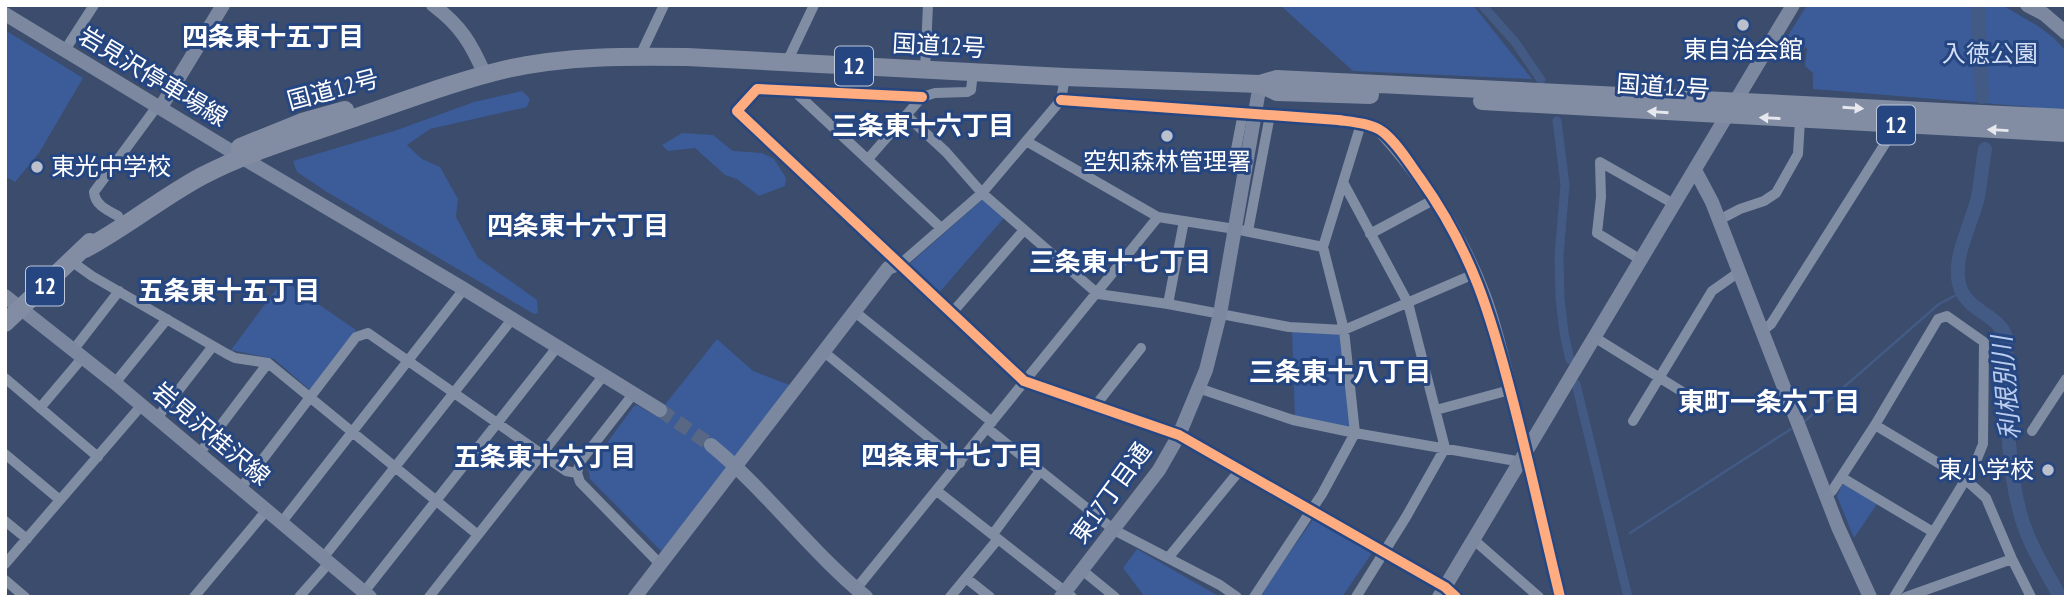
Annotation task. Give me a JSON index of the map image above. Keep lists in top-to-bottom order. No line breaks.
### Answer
{"streets":{"highway":["国道12号","12"],"street":["岩見沢停車場線","岩見沢桂沢線","東17丁目通"]},"crossings":[["国道12号","12"],["国道12号","岩見沢停車場線"],["国道12号","東17丁目通"],["12","岩見沢停車場線"],["12","岩見沢桂沢線"]],"districts":["四条東十五丁目","三条東十六丁目","四条東十六丁目","三条東十七丁目","五条東十五丁目","三条東十八丁目","東町一条六丁目","四条東十七丁目","五条東十六丁目"],"water":["利根別川"],"parks":["入徳公園"],"places":["東自治会館","空知森林管理署","東光中学校","東小学校"]}
